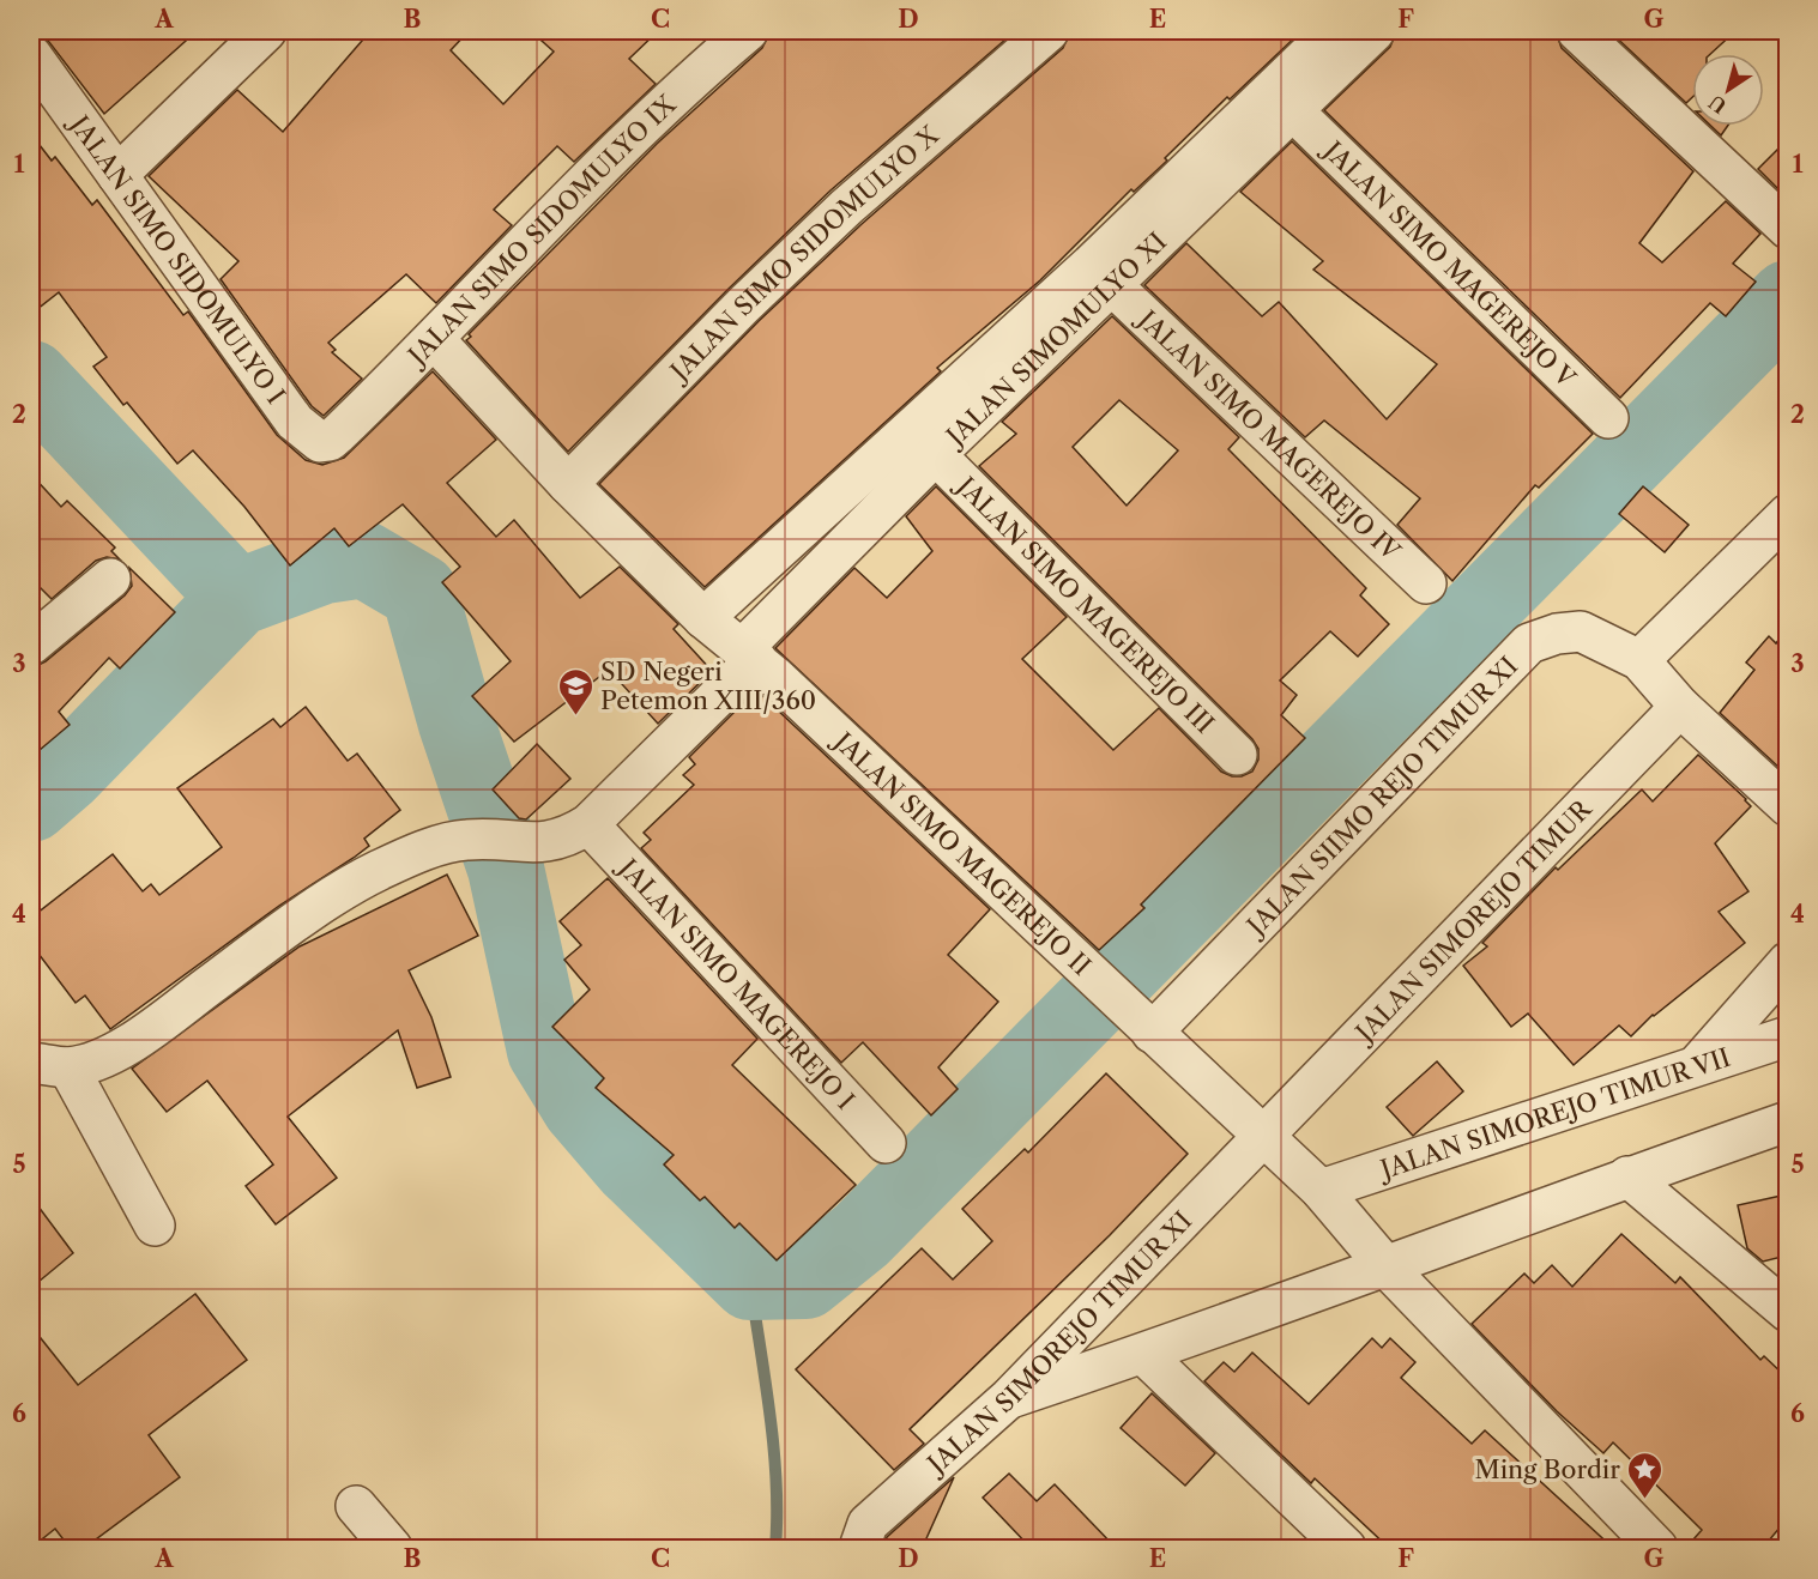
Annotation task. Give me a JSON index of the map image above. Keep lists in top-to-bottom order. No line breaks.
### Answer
{"streets":{"street":["JALAN SIMO SIDOMULYO IX","JALAN SIMO SIDOMULYO X","JALAN SIMO SIDOMULYO I","JALAN SIMO MAGEREJO V","JALAN SIMOMULYO XI","JALAN SIMO MAGEREJO IV","JALAN SIMO MAGEREJO III","JALAN SIIMO REJO TIMUR XI","JALAN SIMO MAGEREJO II","JALAN SIMOREJO TIMUR","JALAN SIMO MAGEREJO I","JALAN SIMOREJO TIMUR VII","JALAN SIMOREJO TIMUR XI"]},"crossings":[["JALAN SIMO SIDOMULYO IX","JALAN SIMO SIDOMULYO I"],["JALAN SIMO SIDOMULYO IX","JALAN SIMO MAGEREJO II"],["JALAN SIMO SIDOMULYO X","JALAN SIMO MAGEREJO II"],["JALAN SIMO MAGEREJO V","JALAN SIMOMULYO XI"],["JALAN SIMOMULYO XI","JALAN SIMO MAGEREJO IV"],["JALAN SIMOMULYO XI","JALAN SIMO MAGEREJO III"],["JALAN SIMOMULYO XI","JALAN SIMO MAGEREJO II"],["JALAN SIMOMULYO XI","JALAN SIMO MAGEREJO I"],["JALAN SIIMO REJO TIMUR XI","JALAN SIMO MAGEREJO II"],["JALAN SIMOREJO TIMUR","JALAN SIMOREJO TIMUR XI"]],"places":{"school or university":["SD Negeri Petemon XIII/360"],"place":["Ming Bordir"]},"north":"bottom left","grid":{"columns":["A","B","C","D","E","F","G"],"rows":["1","2","3","4","5","6"]}}
